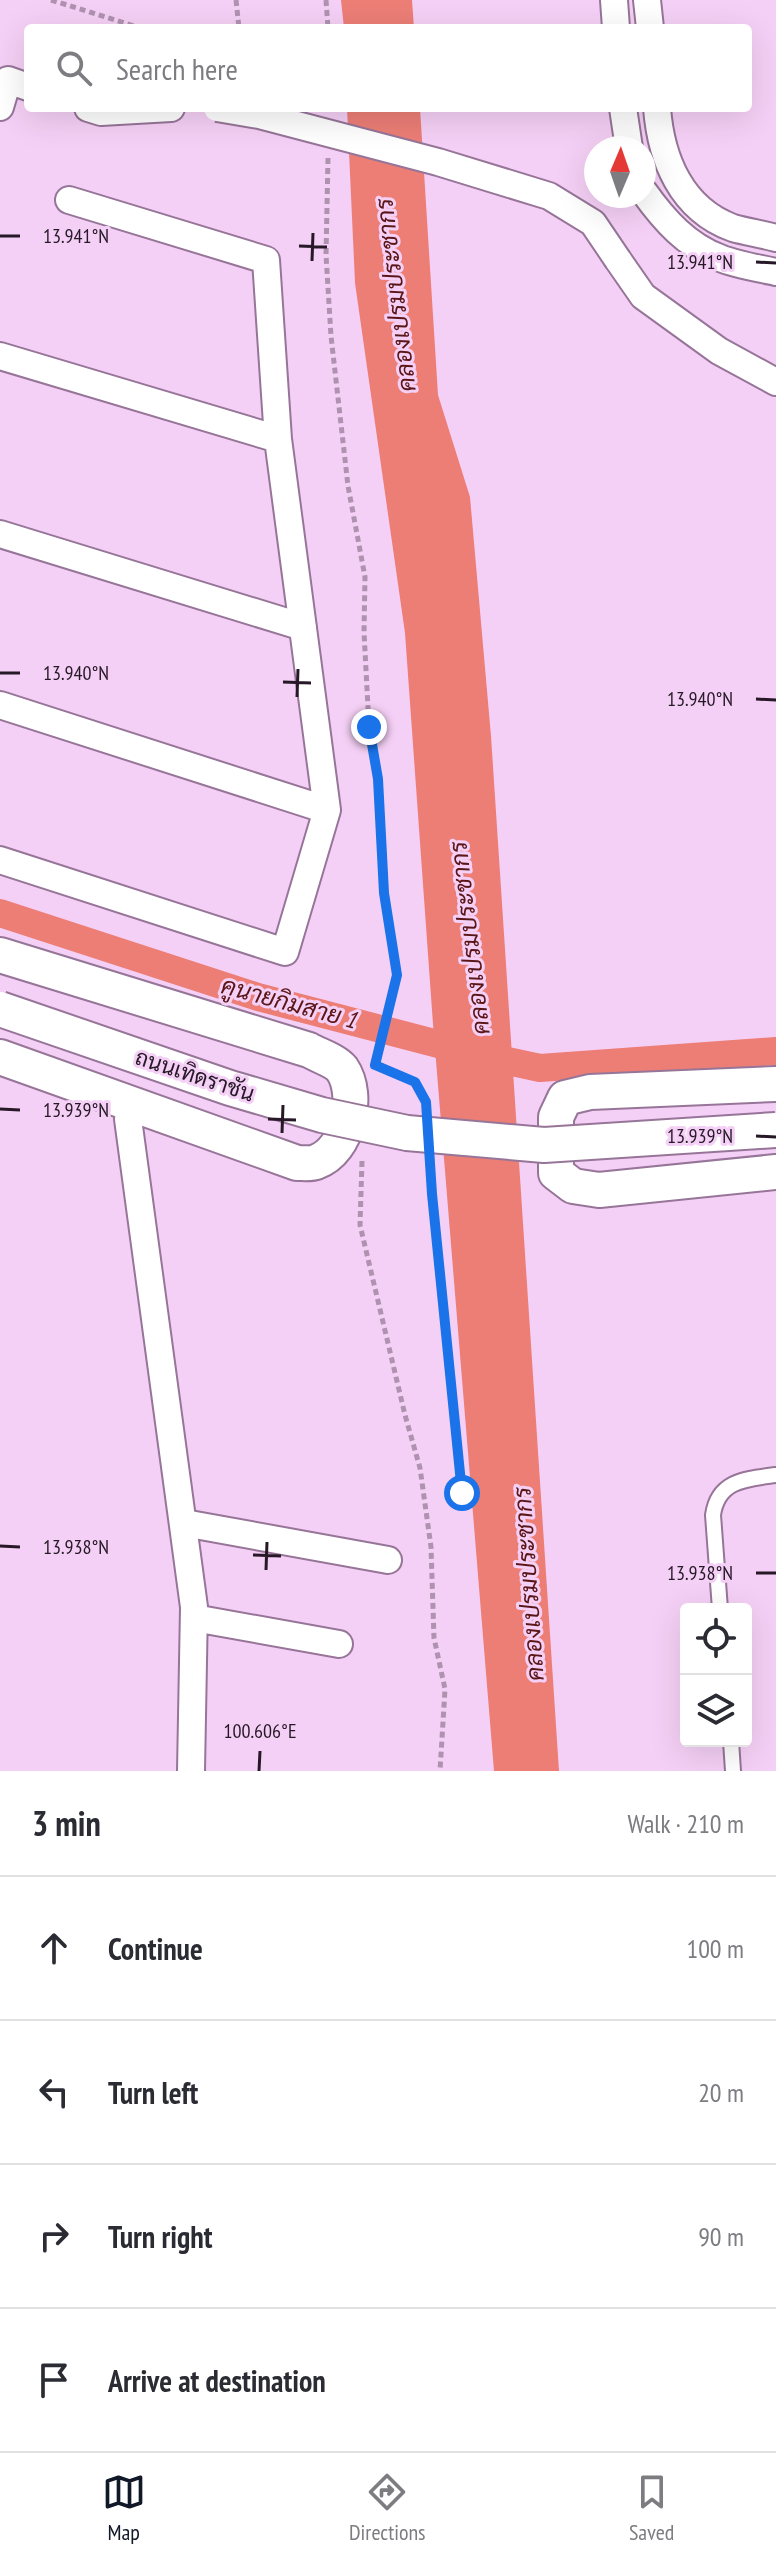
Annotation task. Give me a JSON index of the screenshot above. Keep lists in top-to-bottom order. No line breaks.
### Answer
{"streets":{"street":["ถนนเทิดราชัน"]},"water":["คลองเปรมประชากร","คูนายกิมสาย 1"],"north":"top","page":{"search":"Search here","heading":["3 min","Walk · 210 m"],"list":[["Continue","100 m"],["Turn left","20 m"],["Turn right","90 m"],"Arrive at destination"],"nav":["Map","Directions","Saved"]},"coordinates":["13.941°N","13.940°N","13.939°N","13.938°N","100.606°E"]}
